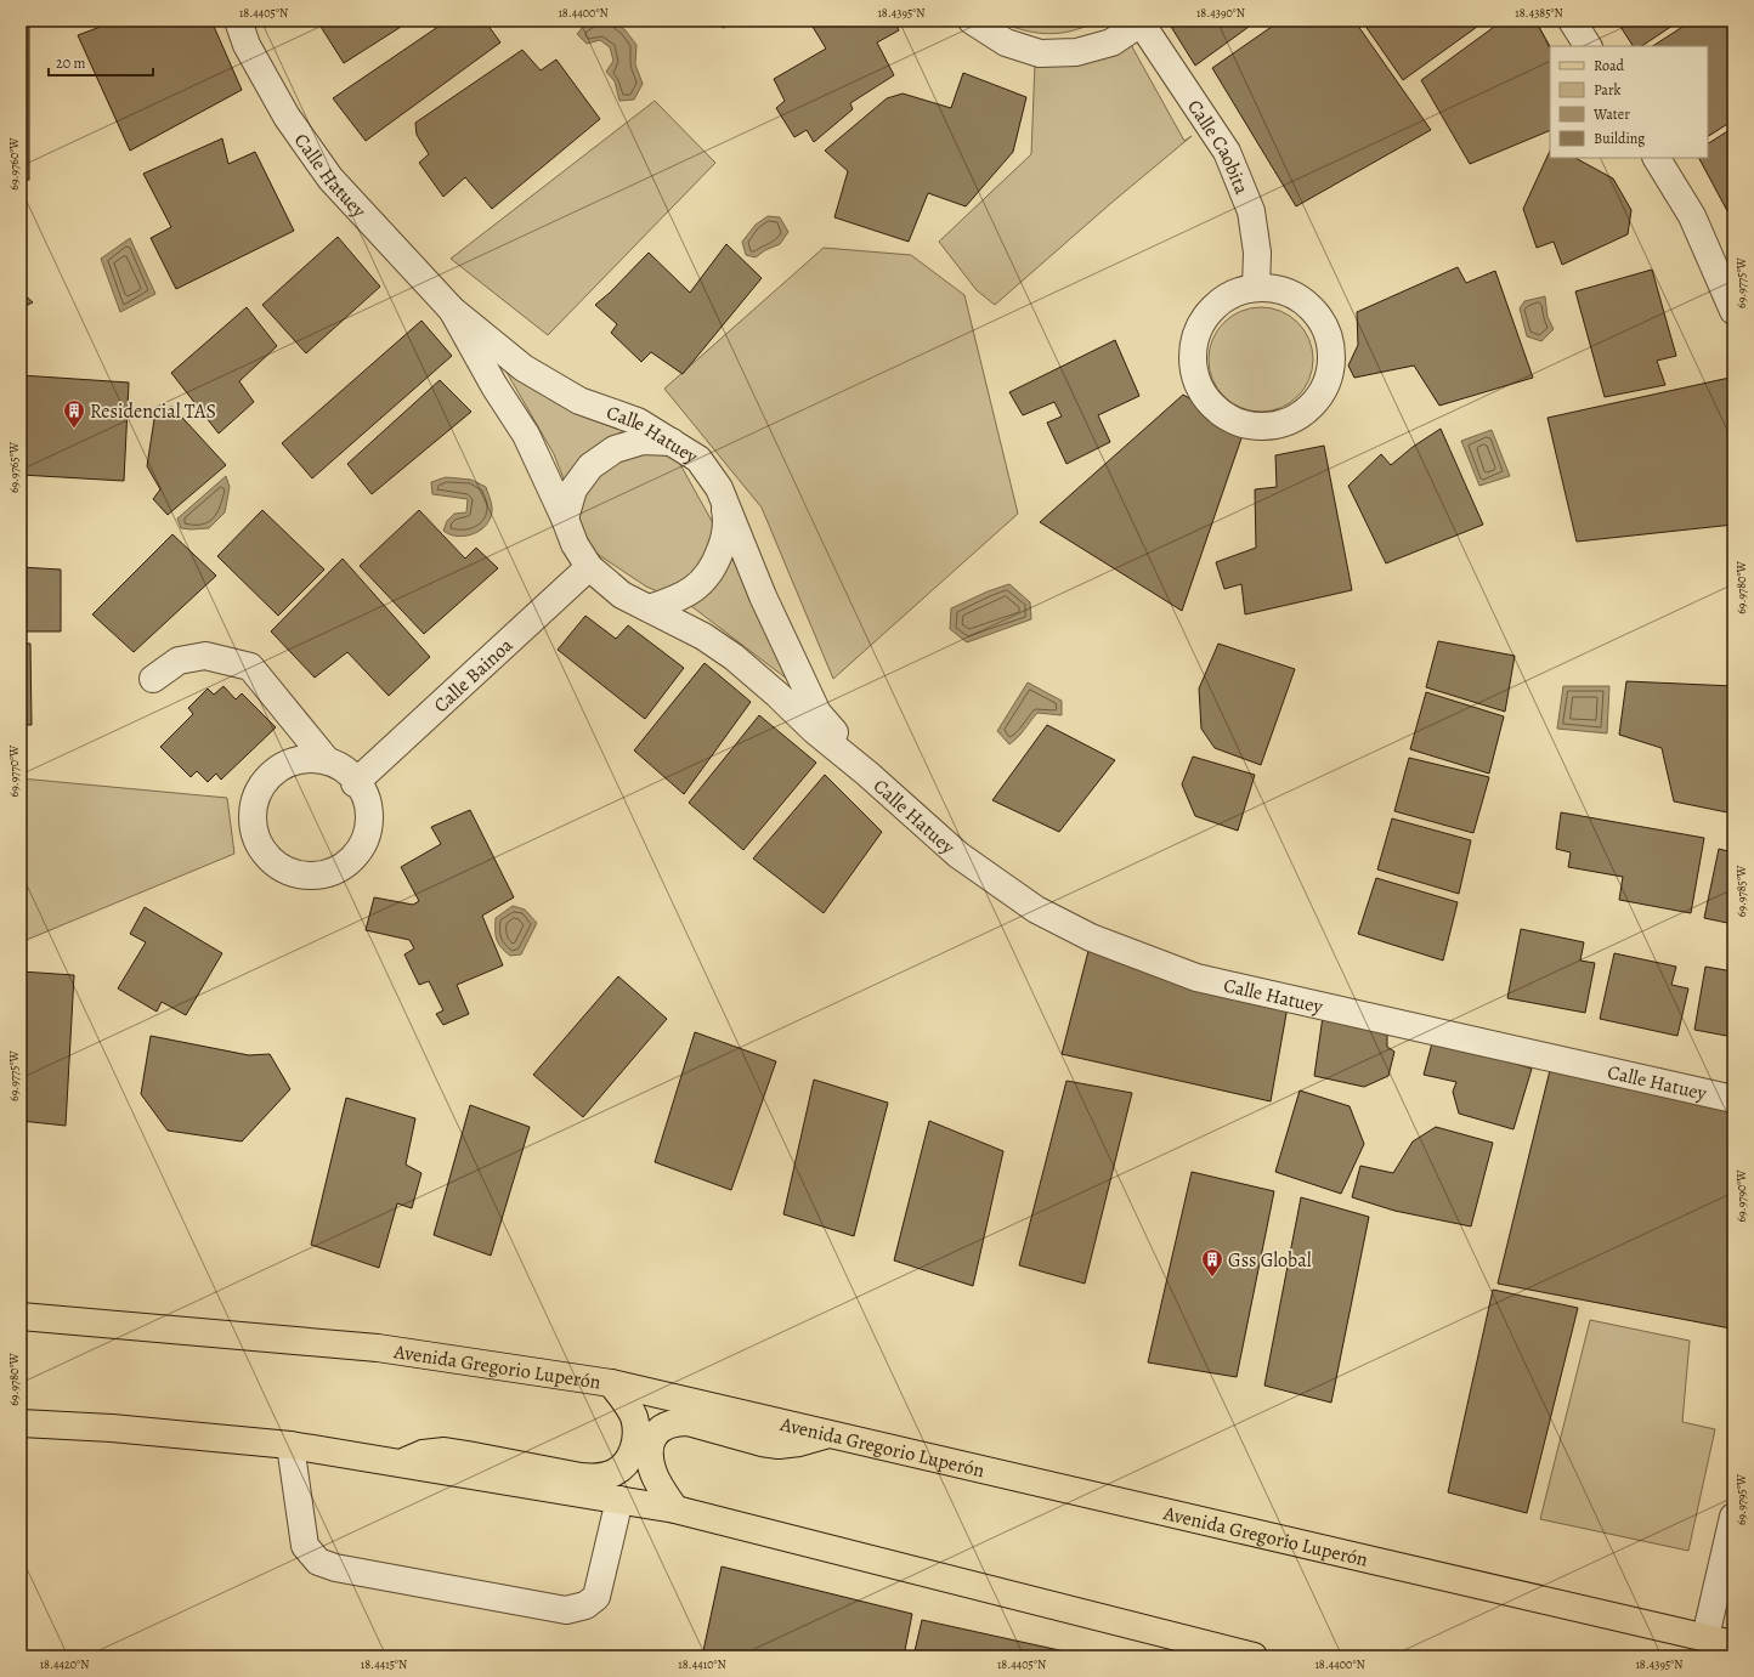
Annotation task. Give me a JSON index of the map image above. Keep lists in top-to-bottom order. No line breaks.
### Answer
{"streets":{"main road":["Avenida Gregorio Luperón"],"street":["Calle Caobita","Calle Hatuey","Calle Bainoa"]},"crossings":[["Calle Hatuey","Calle Bainoa"]],"places":{"building":["Residencial TAS","Gss Global"]},"legend":["Road","Park","Water","Building"],"scale_bar":"20 m","coordinates":["18.4405°N","18.4400°N","18.4395°N","18.4390°N","18.4385°N","69.9760°W","69.9775°W","69.9765°W","69.9780°W","69.9770°W","69.9785°W","69.9790°W","69.9795°W","18.4420°N","18.4415°N","18.4410°N"]}
